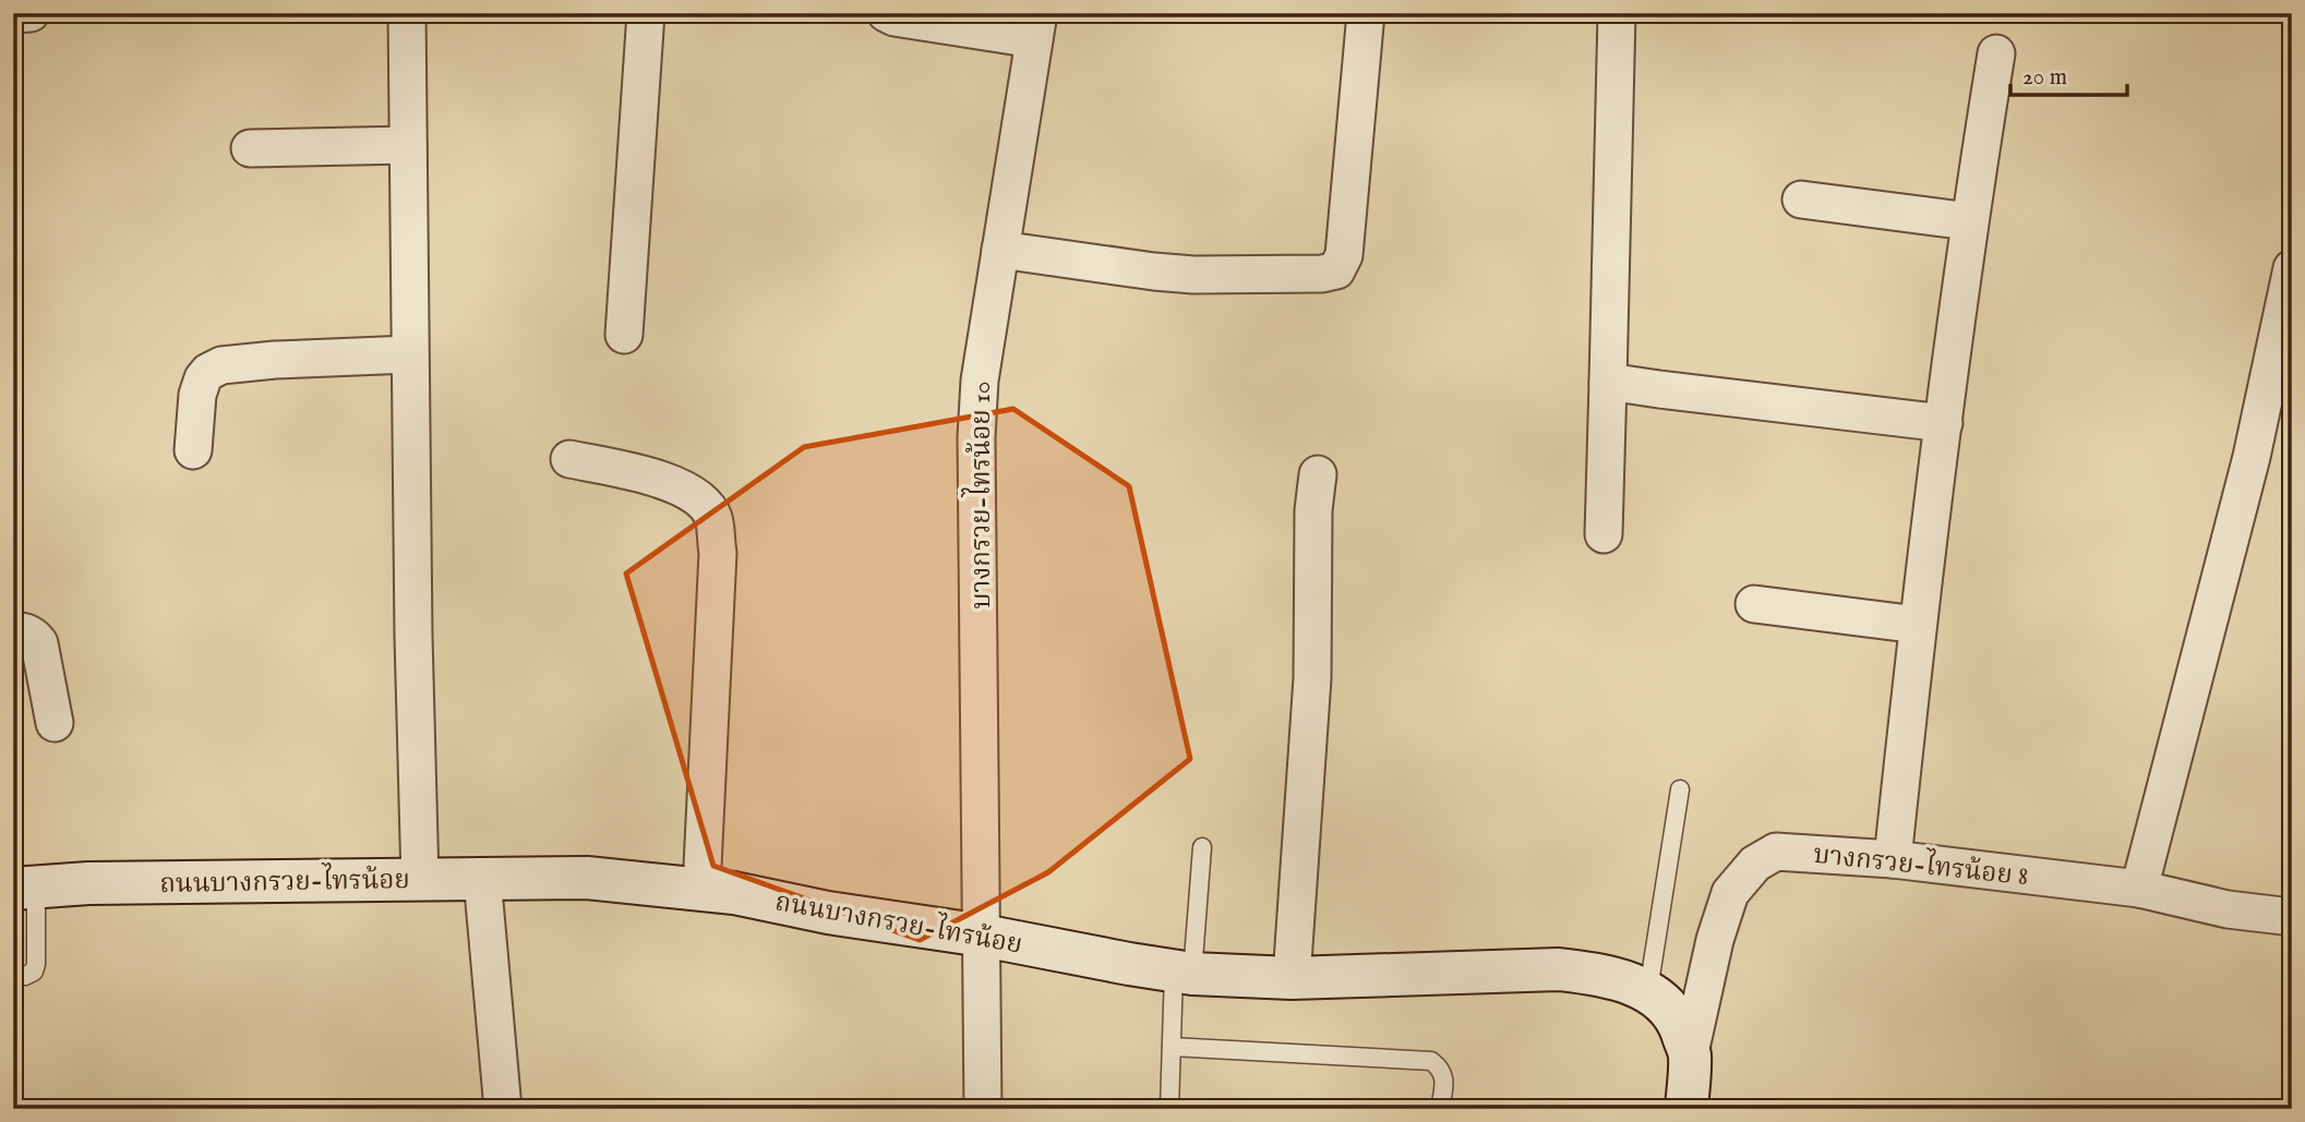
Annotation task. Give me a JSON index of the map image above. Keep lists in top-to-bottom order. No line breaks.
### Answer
{"streets":{"main road":["ถนนบางกรวย-ไทรน้อย"],"street":["บางกรวย-ไทรน้อย 10","บางกรวย-ไทรน้อย 8"]},"crossings":[["บางกรวย-ไทรน้อย 10","ถนนบางกรวย-ไทรน้อย"],["บางกรวย-ไทรน้อย 8","ถนนบางกรวย-ไทรน้อย"]],"scale_bar":"20 m"}
